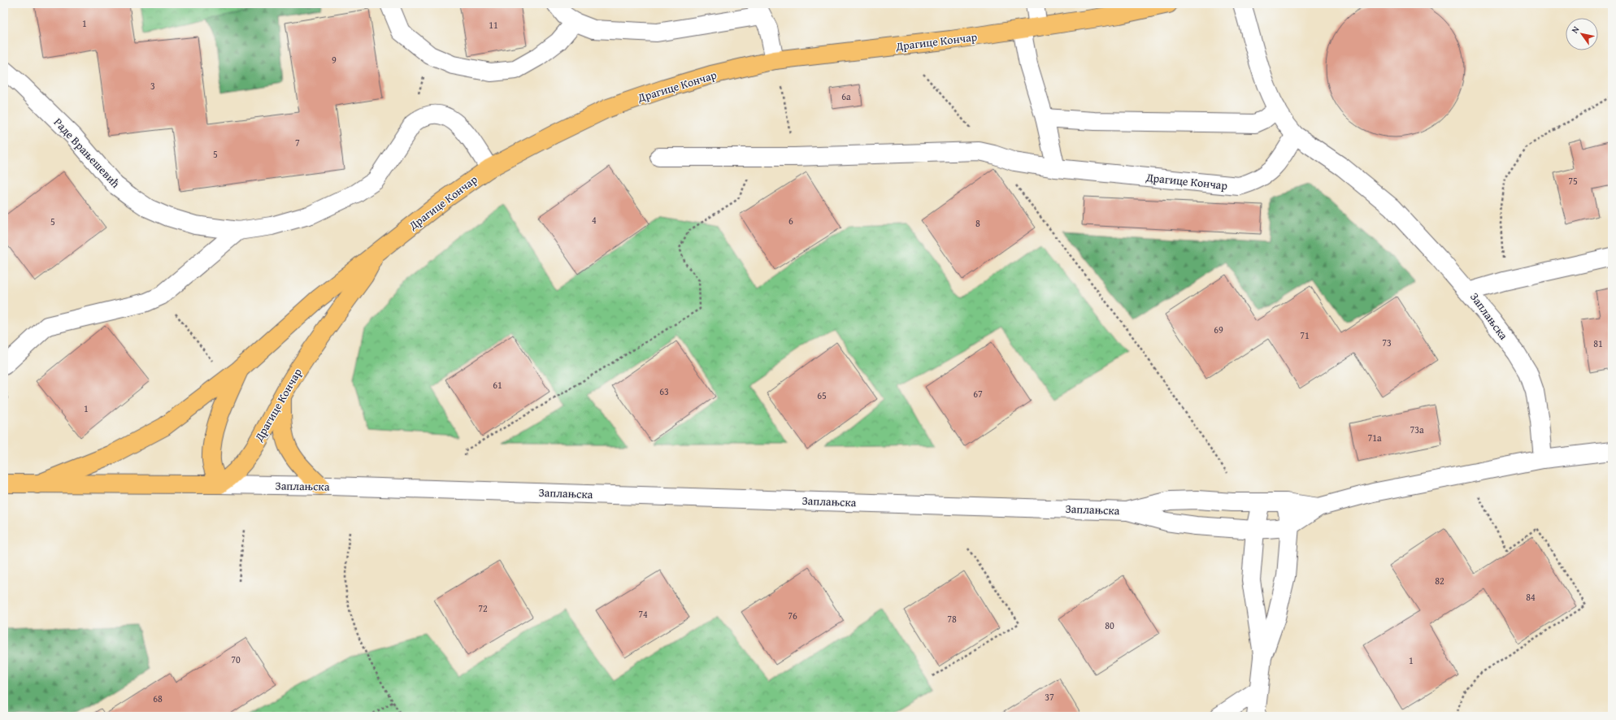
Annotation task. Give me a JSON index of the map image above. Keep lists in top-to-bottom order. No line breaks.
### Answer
{"streets":{"main road":["Драгице Кончар","Заплањска"],"street":["Раде Врањешевић"]},"crossings":[["Драгице Кончар","Раде Врањешевић"],["Драгице Кончар","Заплањска"]],"house_numbers":["1","11","9","3","6a","7","5","75","4","6","5","8","69","71","73","81","61","63","67","65","1","73a","71a","82","84","72","74","76","78","80","70","1","37","68"],"north":"top left"}
